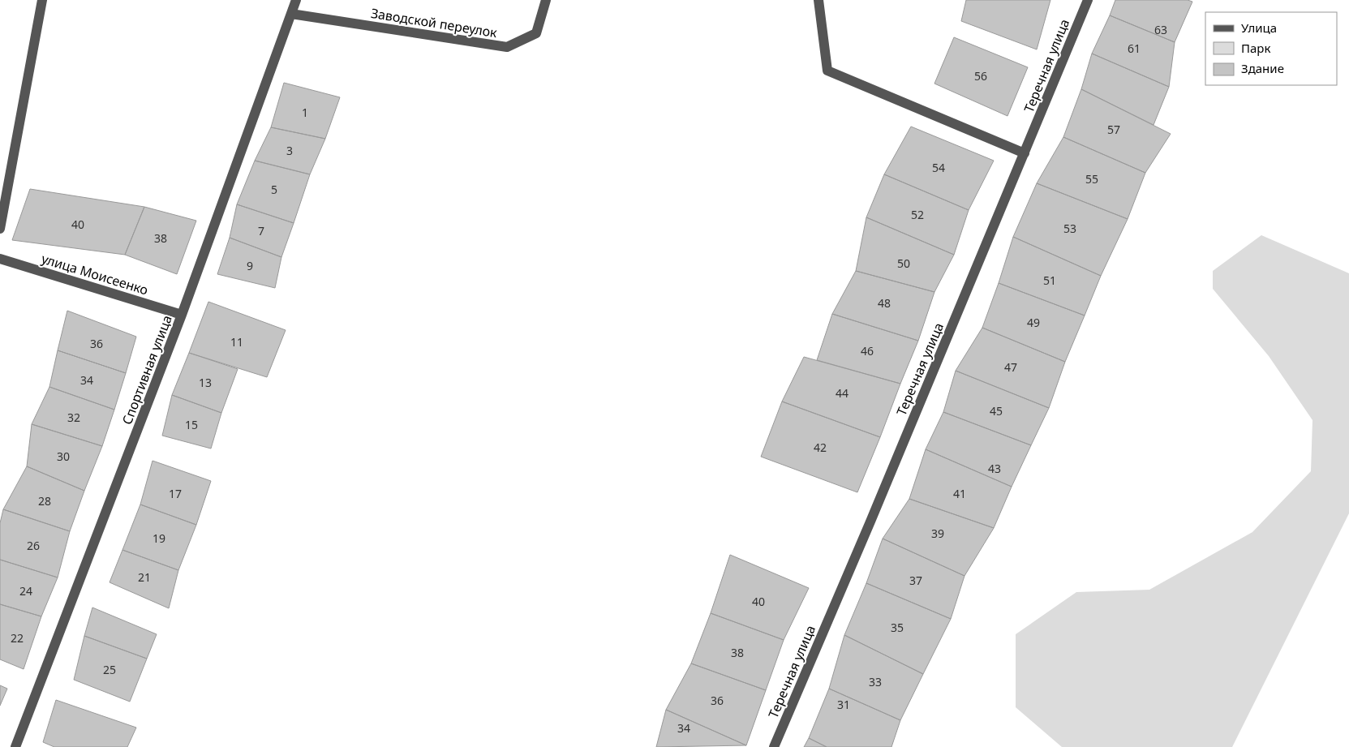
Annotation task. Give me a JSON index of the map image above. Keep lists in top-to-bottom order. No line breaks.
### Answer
{"streets":{"street":["Заводской переулок","Теречная улица","улица Моисеенко","Спортивная улица"]},"crossings":[["Заводской переулок","Спортивная улица"],["улица Моисеенко","Спортивная улица"]],"house_numbers":["63","61","56","1","57","3","54","55","5","52","40","53","7","38","50","9","51","48","49","11","36","46","47","34","13","44","45","32","15","42","30","43","17","41","28","39","19","26","21","37","24","40","35","22","38","25","33","36","31","34"],"legend":["Улица","Парк","Здание"]}
